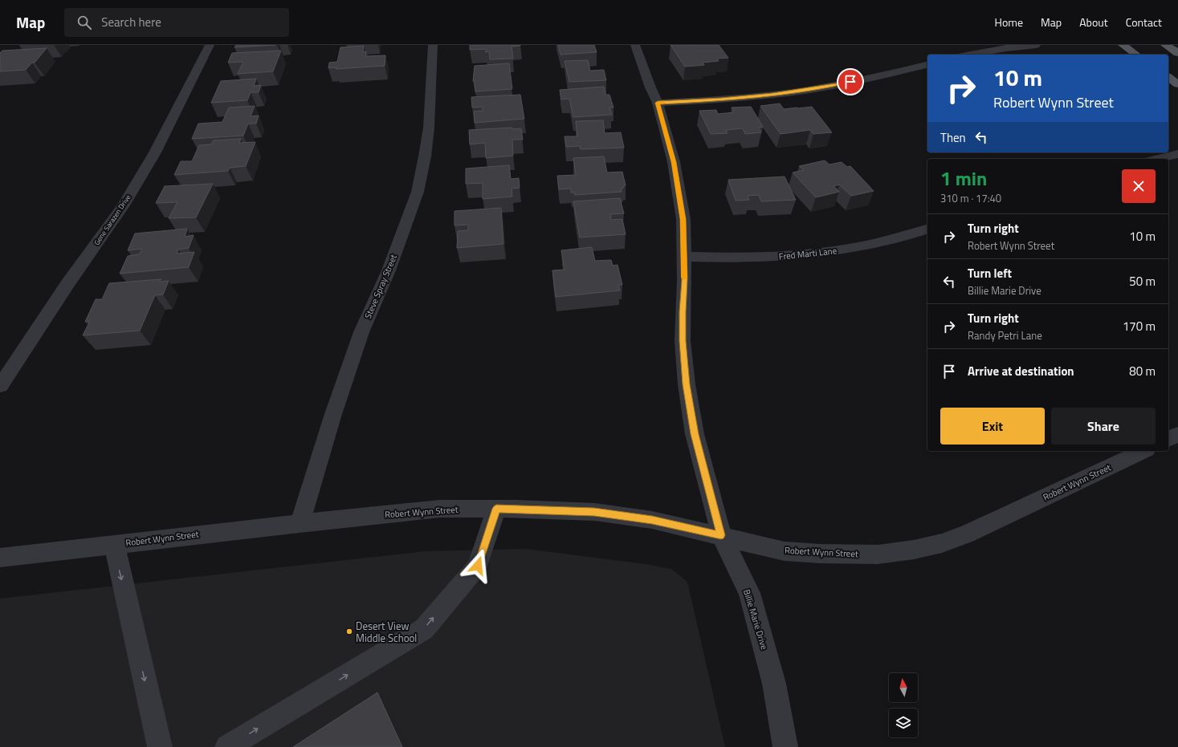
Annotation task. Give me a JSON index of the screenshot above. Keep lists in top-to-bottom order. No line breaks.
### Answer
{"streets":{"street":["Gene Sarazen Drive","Fred Marti Lane","Steve Spray Street","Robert Wynn Street","Billie Marie Drive"]},"crossings":[["Fred Marti Lane","Billie Marie Drive"],["Steve Spray Street","Robert Wynn Street"],["Robert Wynn Street","Billie Marie Drive"]],"places":["Desert View Middle School"],"north":"top","page":{"header":"Map","search":"Search here","nav":["Home","Map","About","Contact"],"turn":["10 m","Robert Wynn Street"],"then":"Then","heading":["1 min","310 m · 17:40"],"list":[{"name":"Turn right","note":"Robert Wynn Street","value":"10 m"},{"name":"Turn left","note":"Billie Marie Drive","value":"50 m"},{"name":"Turn right","note":"Randy Petri Lane","value":"170 m"},{"name":"Arrive at destination","value":"80 m"}],"buttons":["Exit","Share"]}}
